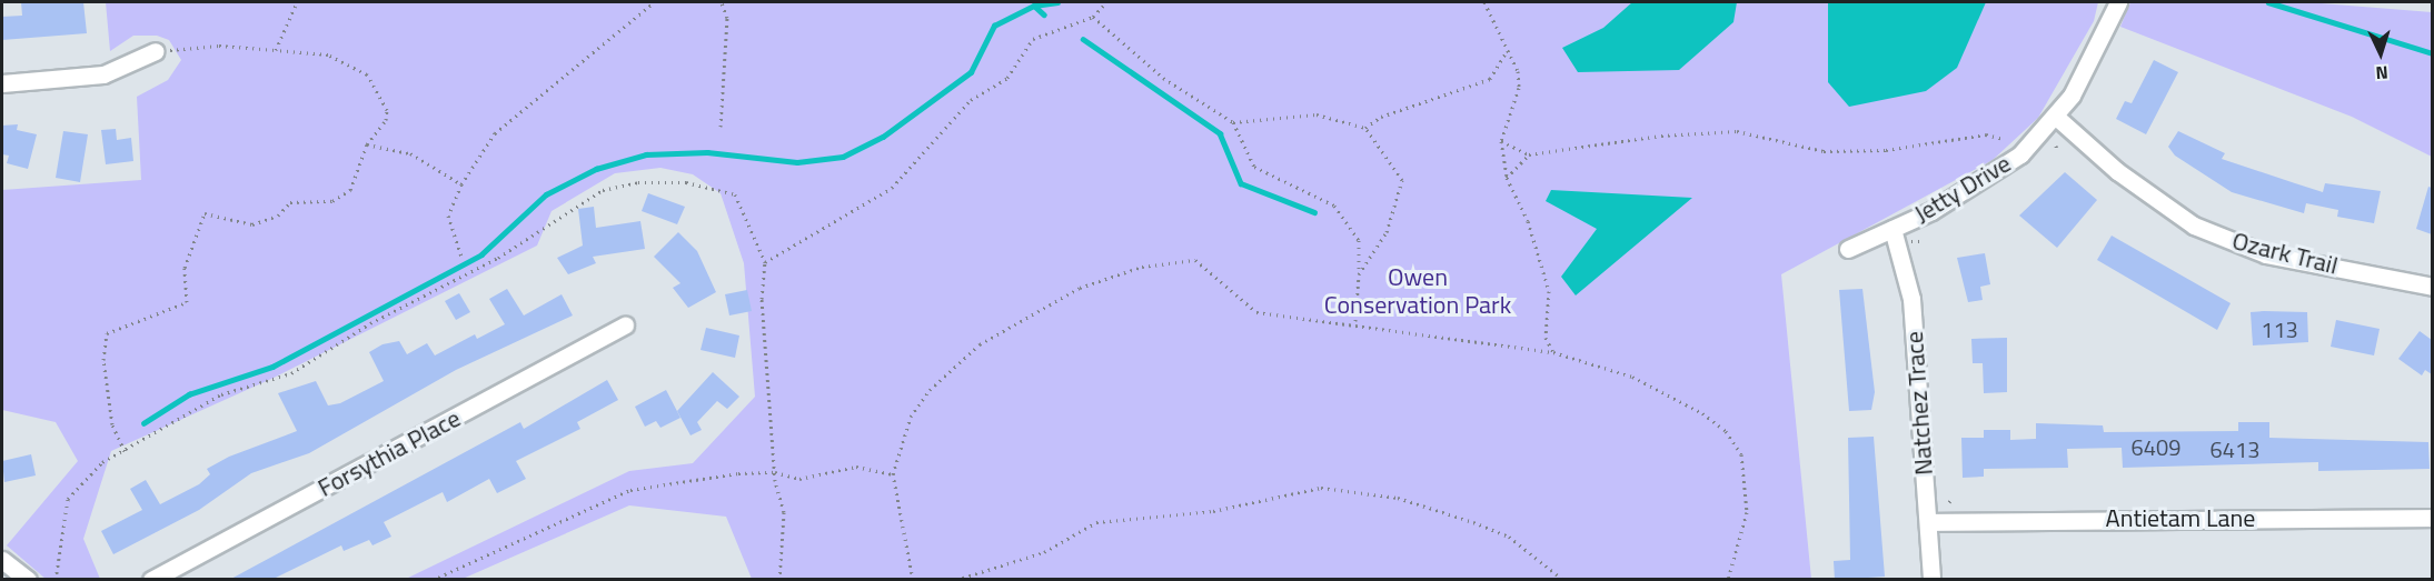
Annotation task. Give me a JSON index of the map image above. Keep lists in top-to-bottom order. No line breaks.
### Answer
{"streets":{"street":["Jetty Drive","Ozark Trail","Natchez Trace","Forsythia Place","Antietam Lane"]},"crossings":[["Jetty Drive","Ozark Trail"],["Jetty Drive","Natchez Trace"],["Natchez Trace","Antietam Lane"]],"parks":["Owen Conservation Park"],"house_numbers":["113","6409","6413"],"north":"bottom"}
